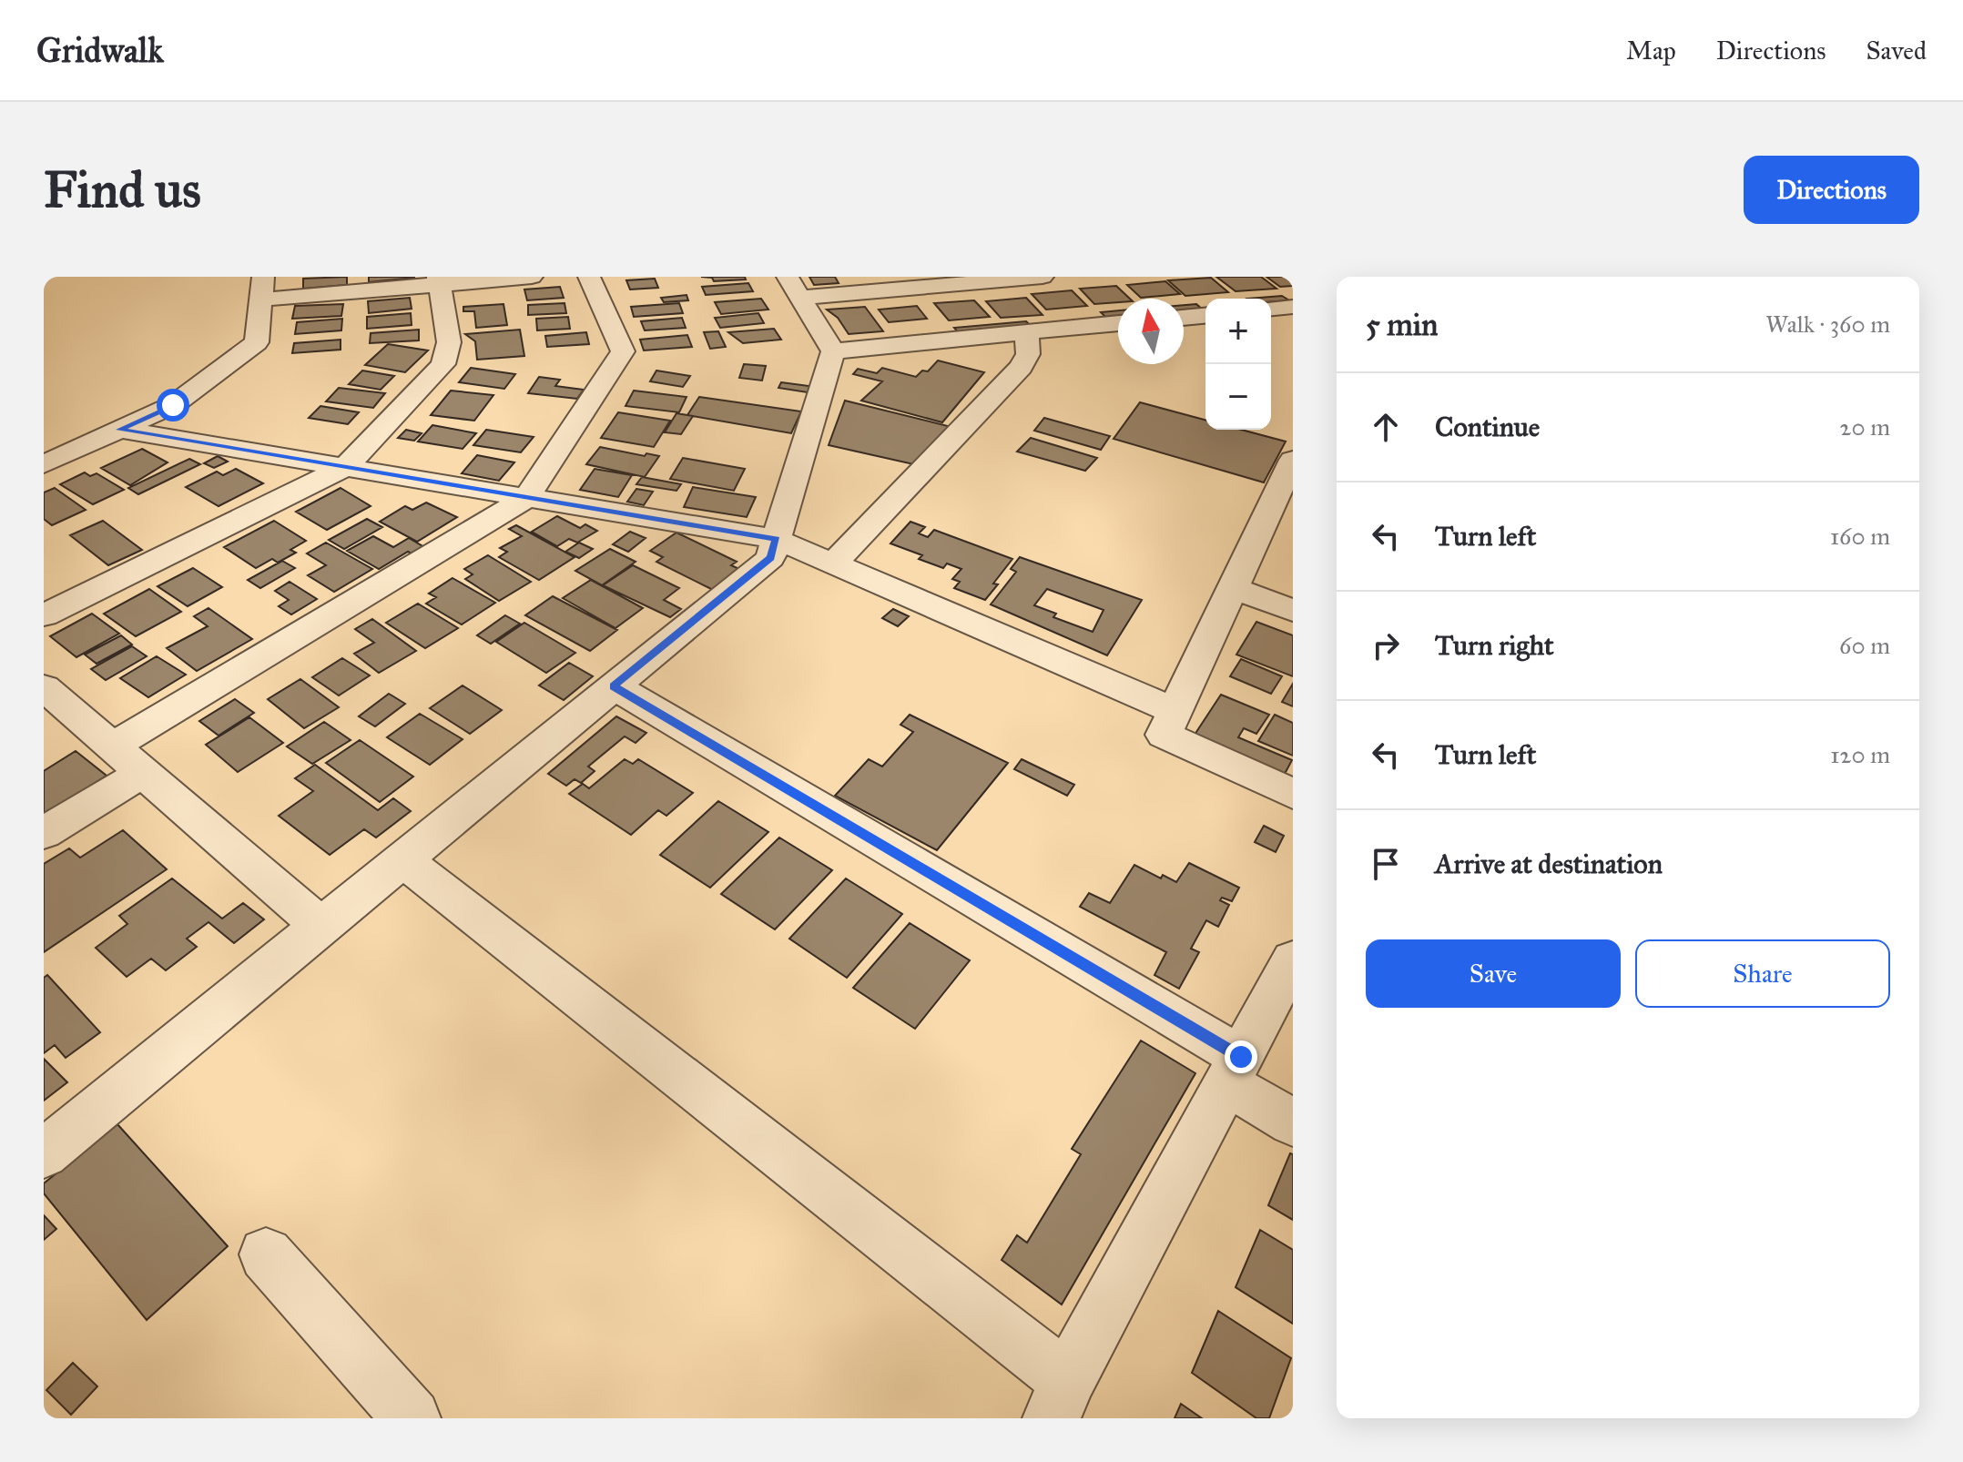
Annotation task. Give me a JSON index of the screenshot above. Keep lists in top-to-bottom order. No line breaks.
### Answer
{"north":"top","page":{"header":"Gridwalk","nav":["Map","Directions","Saved"],"buttons":["Directions",["Save","Share"]],"title":"Find us","heading":["5 min","Walk · 360 m"],"map_buttons":["+","−"],"list":[["Continue","20 m"],["Turn left","160 m"],["Turn right","60 m"],["Turn left","120 m"],"Arrive at destination"]}}
